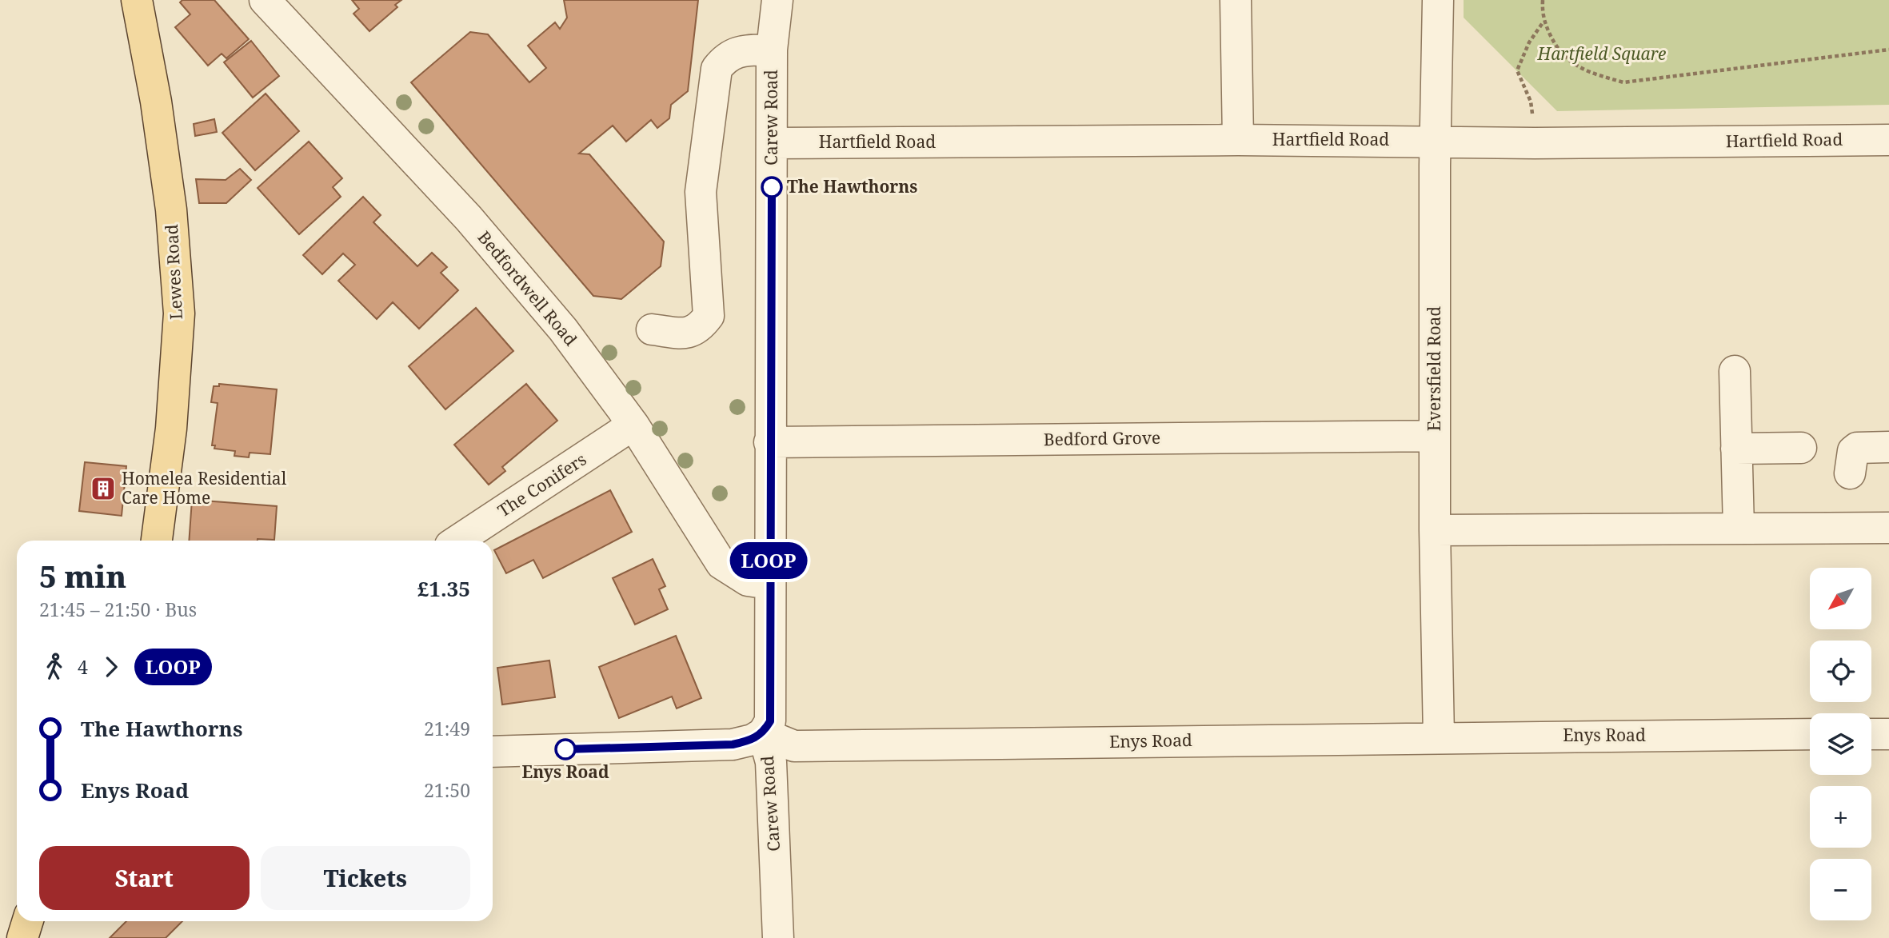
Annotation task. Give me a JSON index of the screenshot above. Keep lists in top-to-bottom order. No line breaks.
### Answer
{"streets":{"main road":["Lewes Road"],"street":["Carew Road","Hartfield Road","Bedfordwell Road","Eversfield Road","Bedford Grove","The Conifers","Enys Road"]},"crossings":[["Carew Road","Hartfield Road"],["Carew Road","Bedfordwell Road"],["Carew Road","Bedford Grove"],["Carew Road","Enys Road"],["Hartfield Road","Eversfield Road"],["Bedfordwell Road","The Conifers"],["Eversfield Road","Bedford Grove"],["Eversfield Road","Enys Road"]],"parks":["Hartfield Square"],"places":{"other":["The Hawthorns","Enys Road"],"building":["Homelea Residential Care Home"]},"lines":["bus line LOOP"],"north":"bottom left","page":{"on_map":"LOOP","heading":["5 min","21:45 – 21:50 · Bus","£1.35"],"map_buttons":["+","−"],"legs":["4","LOOP"],"list":[{"name":"The Hawthorns","value":"21:49"},{"name":"Enys Road","value":"21:50"}],"buttons":["Start","Tickets"]}}
